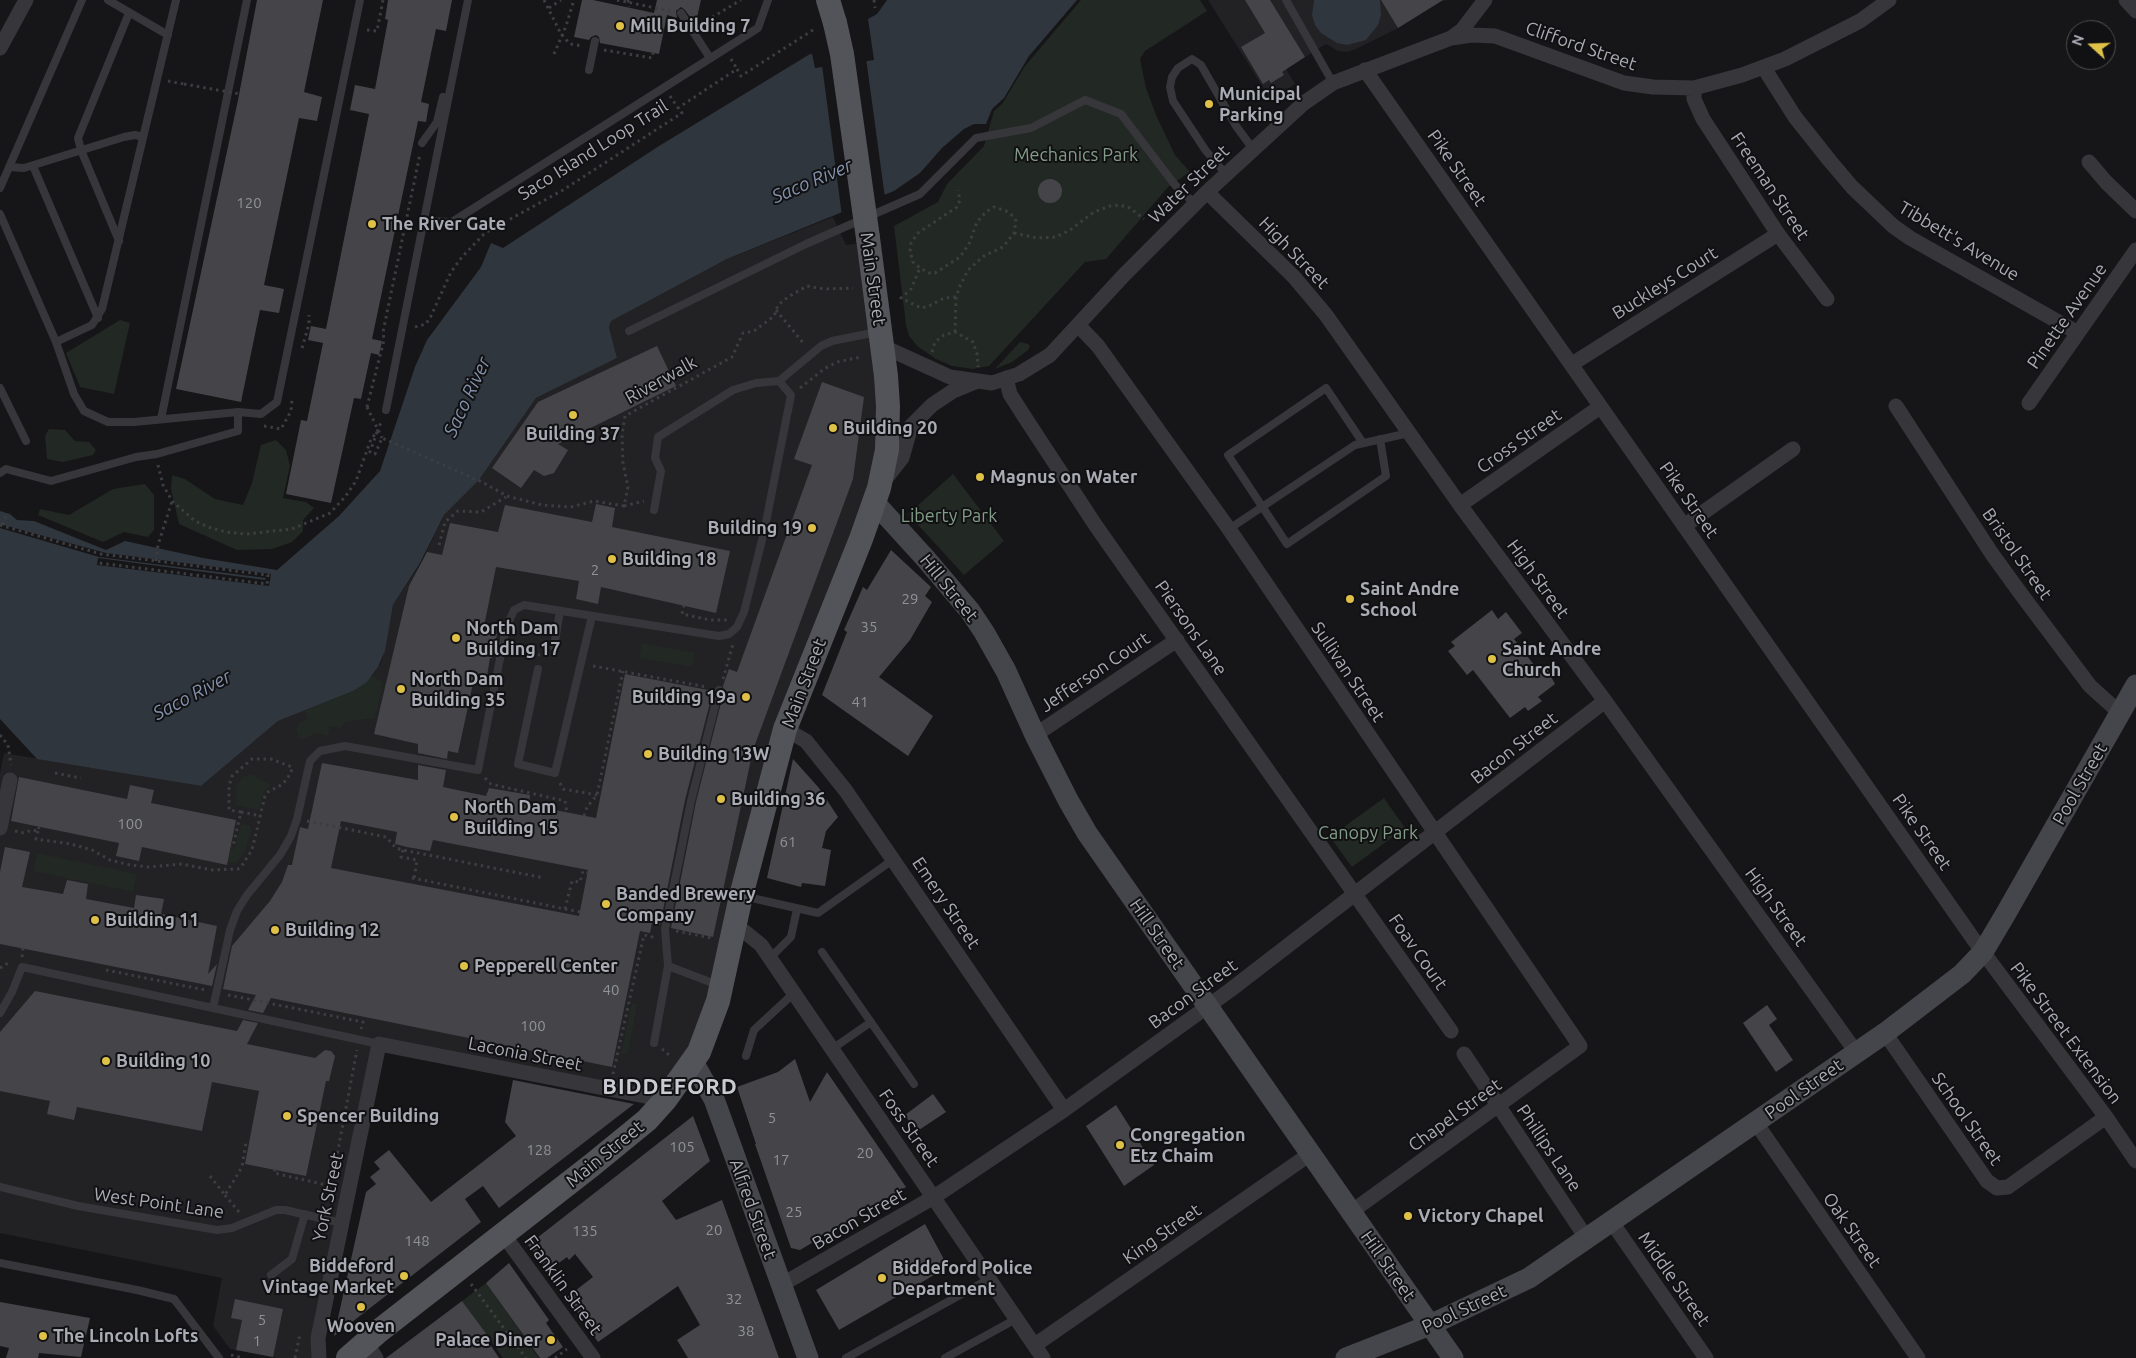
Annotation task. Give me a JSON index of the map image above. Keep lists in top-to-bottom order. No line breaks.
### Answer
{"streets":{"main road":["Main Street","Hill Street","Pool Street","Alfred Street"],"street":["Clifford Street","Pike Street","Water Street","Freeman Street","Tibbett's Avenue","High Street","Buckleys Court","Pinette Avenue","Cross Street","Bristol Street","Piersons Lane","Jefferson Court","Sullivan Street","Bacon Street","Emery Street","Foav Court","Pike Street Extension","Laconia Street","Chapel Street","School Street","Foss Street","Phillips Lane","York Street","Oak Street","King Street","Middle Street","Franklin Street"],"lane":["West Point Lane"],"path":["Saco Island Loop Trail","Riverwalk"]},"crossings":[["Clifford Street","Water Street"],["Clifford Street","Freeman Street"],["Clifford Street","Tibbett's Avenue"],["Saco Island Loop Trail","Main Street"],["Pike Street","Water Street"],["Pike Street","Buckleys Court"],["Pike Street","Cross Street"],["Pike Street","Pool Street"],["Pike Street","Pike Street Extension"],["Water Street","High Street"],["Water Street","Piersons Lane"],["Water Street","Sullivan Street"],["Freeman Street","Buckleys Court"],["Tibbett's Avenue","Pinette Avenue"],["High Street","Cross Street"],["High Street","Bacon Street"],["High Street","Pool Street"],["Main Street","Hill Street"],["Main Street","Emery Street"],["Main Street","Laconia Street"],["Main Street","Foss Street"],["Main Street","Alfred Street"],["Main Street","Franklin Street"],["Bristol Street","Pool Street"],["Hill Street","Jefferson Court"],["Hill Street","Bacon Street"],["Hill Street","Pool Street"],["Hill Street","Chapel Street"],["Hill Street","King Street"],["Piersons Lane","Jefferson Court"],["Piersons Lane","Bacon Street"],["Piersons Lane","Foav Court"],["Sullivan Street","Bacon Street"],["Sullivan Street","Chapel Street"],["Bacon Street","Emery Street"],["Bacon Street","Foav Court"],["Bacon Street","Foss Street"],["Bacon Street","Alfred Street"],["Pool Street","Pike Street Extension"],["Pool Street","School Street"],["Pool Street","Phillips Lane"],["Pool Street","Oak Street"],["Pool Street","Middle Street"],["Pike Street Extension","School Street"],["Laconia Street","York Street"],["Chapel Street","Phillips Lane"],["Foss Street","King Street"],["York Street","West Point Lane"]],"districts":["BIDDEFORD"],"water":["Saco River"],"parks":["Mechanics Park","Liberty Park","Canopy Park"],"places":["Mill Building 7","Municipal Parking","The River Gate","Building 37","Building 20","Magnus on Water","Building 19","Building 18","Saint Andre School","North Dam Building 17","Saint Andre Church","North Dam Building 35","Building 19a","Building 13W","Building 36","North Dam Building 15","Banded Brewery Company","Building 11","Building 12","Pepperell Center","Building 10","Spencer Building","Congregation Etz Chaim","Victory Chapel","Biddeford Vintage Market","Biddeford Police Department","Wooven","The Lincoln Lofts","Palace Diner"],"house_numbers":["120","2","29","35","41","100","61","40","100","5","105","128","20","17","25","20","135","148","32","5","38","1"],"north":"left"}
